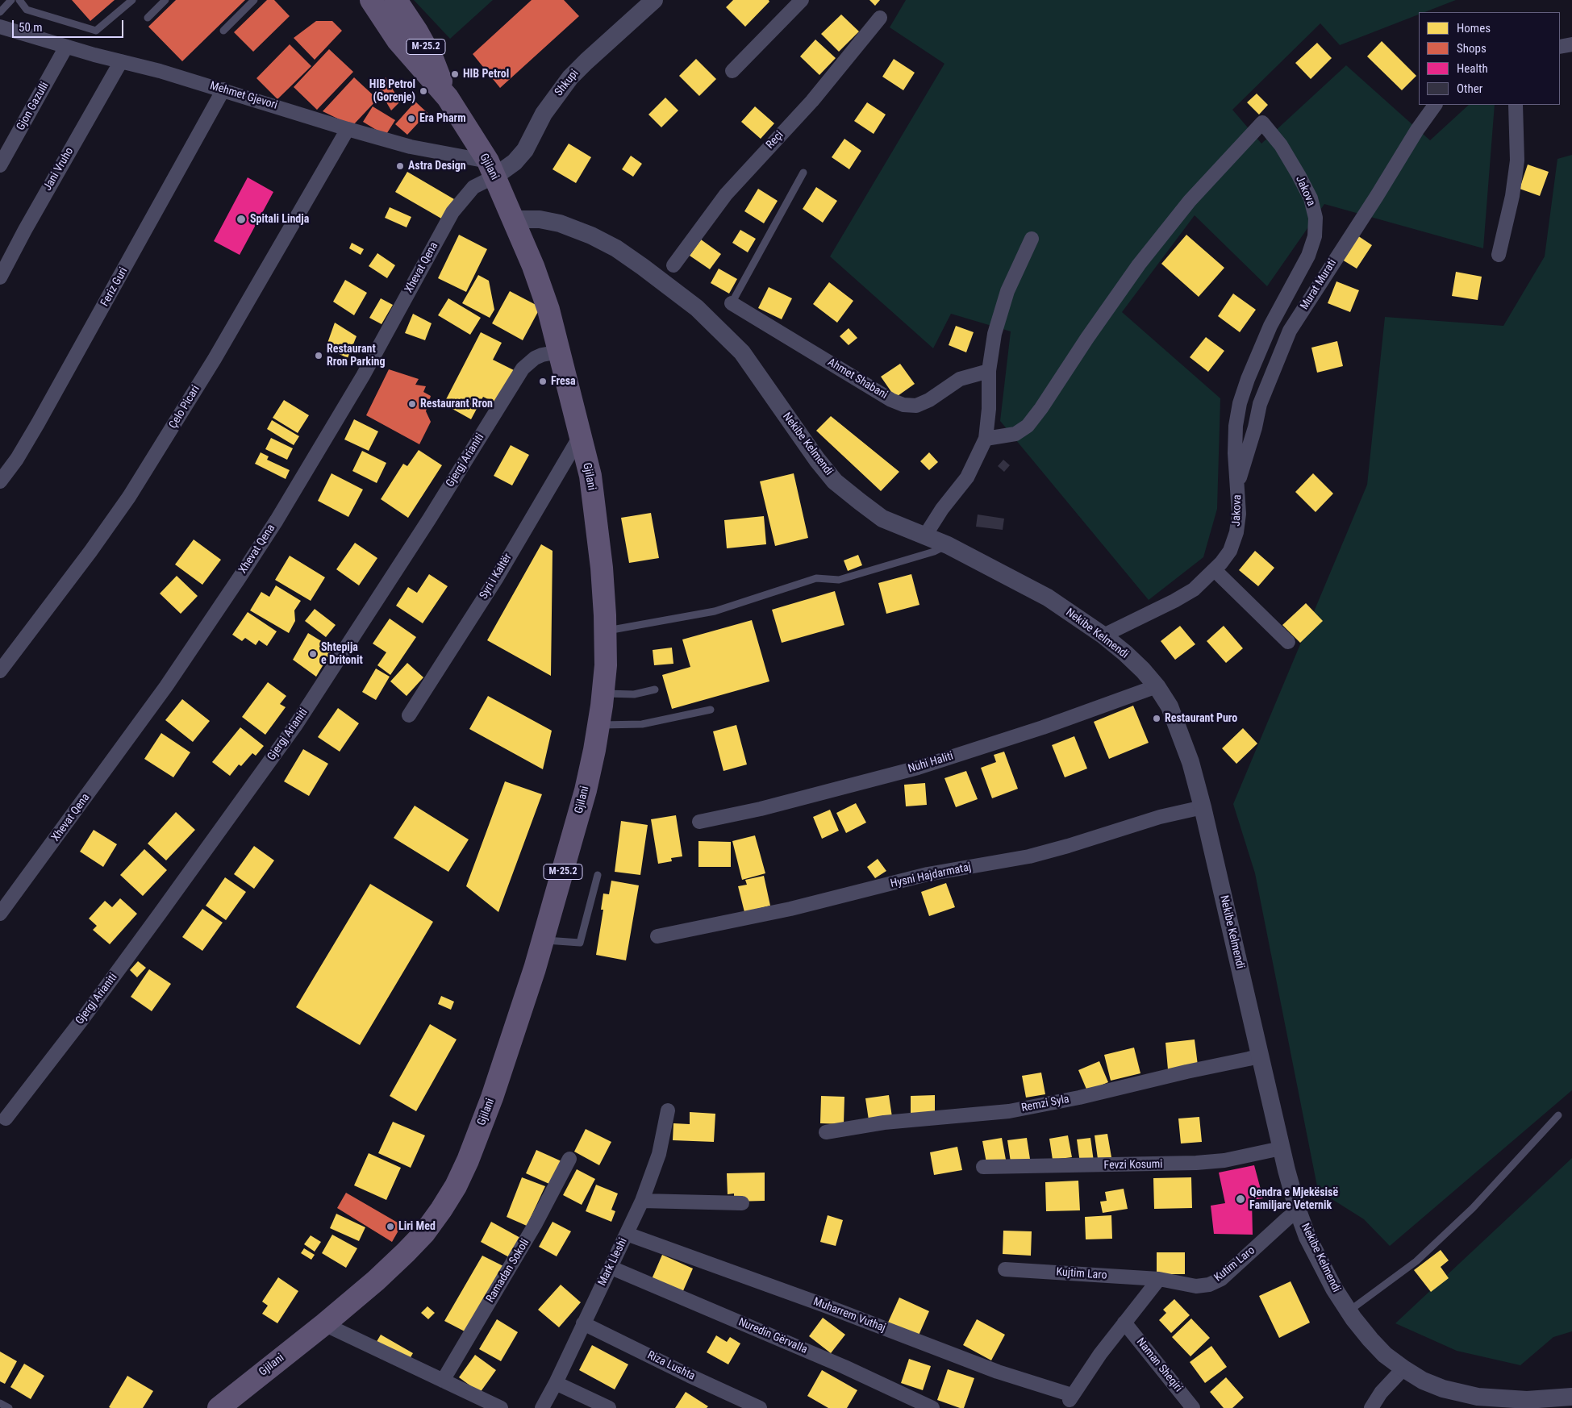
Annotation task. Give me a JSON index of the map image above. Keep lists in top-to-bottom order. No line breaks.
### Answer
{"streets":{"main road":["M-25.2","Gjilani"],"street":["Shkupi","Mehmet Gjevori","Gjon Gazulli","Reçi","Jani Vruho","Jakova","Xhevat Qena","Murat Murati","Feriz Guri","Ahmet Shabani","Çelo Picari","Nekibe Kelmendi","Gjergj Arianiti","Syri i Kaltër","Nuhi Haliti","Hysni Hajdarmataj","Remzi Syla","Fevzi Kosumi","Mark Lleshi","Kutim Laro","Ramadan Sokoli","Kujtim Laro","Muharrem Vuthaj","Nuredin Gërvalla","Naman Sheqiri","Riza Lushta"]},"crossings":[["Shkupi","Mehmet Gjevori"],["Shkupi","Gjilani"],["Shkupi","Xhevat Qena"],["Mehmet Gjevori","Gjon Gazulli"],["Mehmet Gjevori","Gjilani"],["Mehmet Gjevori","Jani Vruho"],["Mehmet Gjevori","Xhevat Qena"],["Mehmet Gjevori","Feriz Guri"],["Mehmet Gjevori","Çelo Picari"],["Gjilani","Xhevat Qena"],["Gjilani","Nekibe Kelmendi"],["Gjilani","Gjergj Arianiti"],["Gjilani","Syri i Kaltër"],["Jakova","Murat Murati"],["Jakova","Nekibe Kelmendi"],["Nekibe Kelmendi","Nuhi Haliti"],["Nekibe Kelmendi","Hysni Hajdarmataj"],["Nekibe Kelmendi","Remzi Syla"],["Nekibe Kelmendi","Fevzi Kosumi"],["Nekibe Kelmendi","Kutim Laro"],["Mark Lleshi","Muharrem Vuthaj"],["Mark Lleshi","Nuredin Gërvalla"],["Mark Lleshi","Riza Lushta"],["Kutim Laro","Kujtim Laro"],["Kutim Laro","Muharrem Vuthaj"],["Kujtim Laro","Muharrem Vuthaj"],["Muharrem Vuthaj","Naman Sheqiri"]],"places":["HIB Petrol","HIB Petrol (Gorenje)","Era Pharm","Astra Design","Spitali Lindja","Restaurant Rron Parking","Fresa","Restaurant Rron","Shtepija e Dritonit","Restaurant Puro","Qendra e Mjekësisë Familjare Veternik","Liri Med"],"legend":["Homes","Shops","Health","Other"],"scale_bar":"50 m"}
